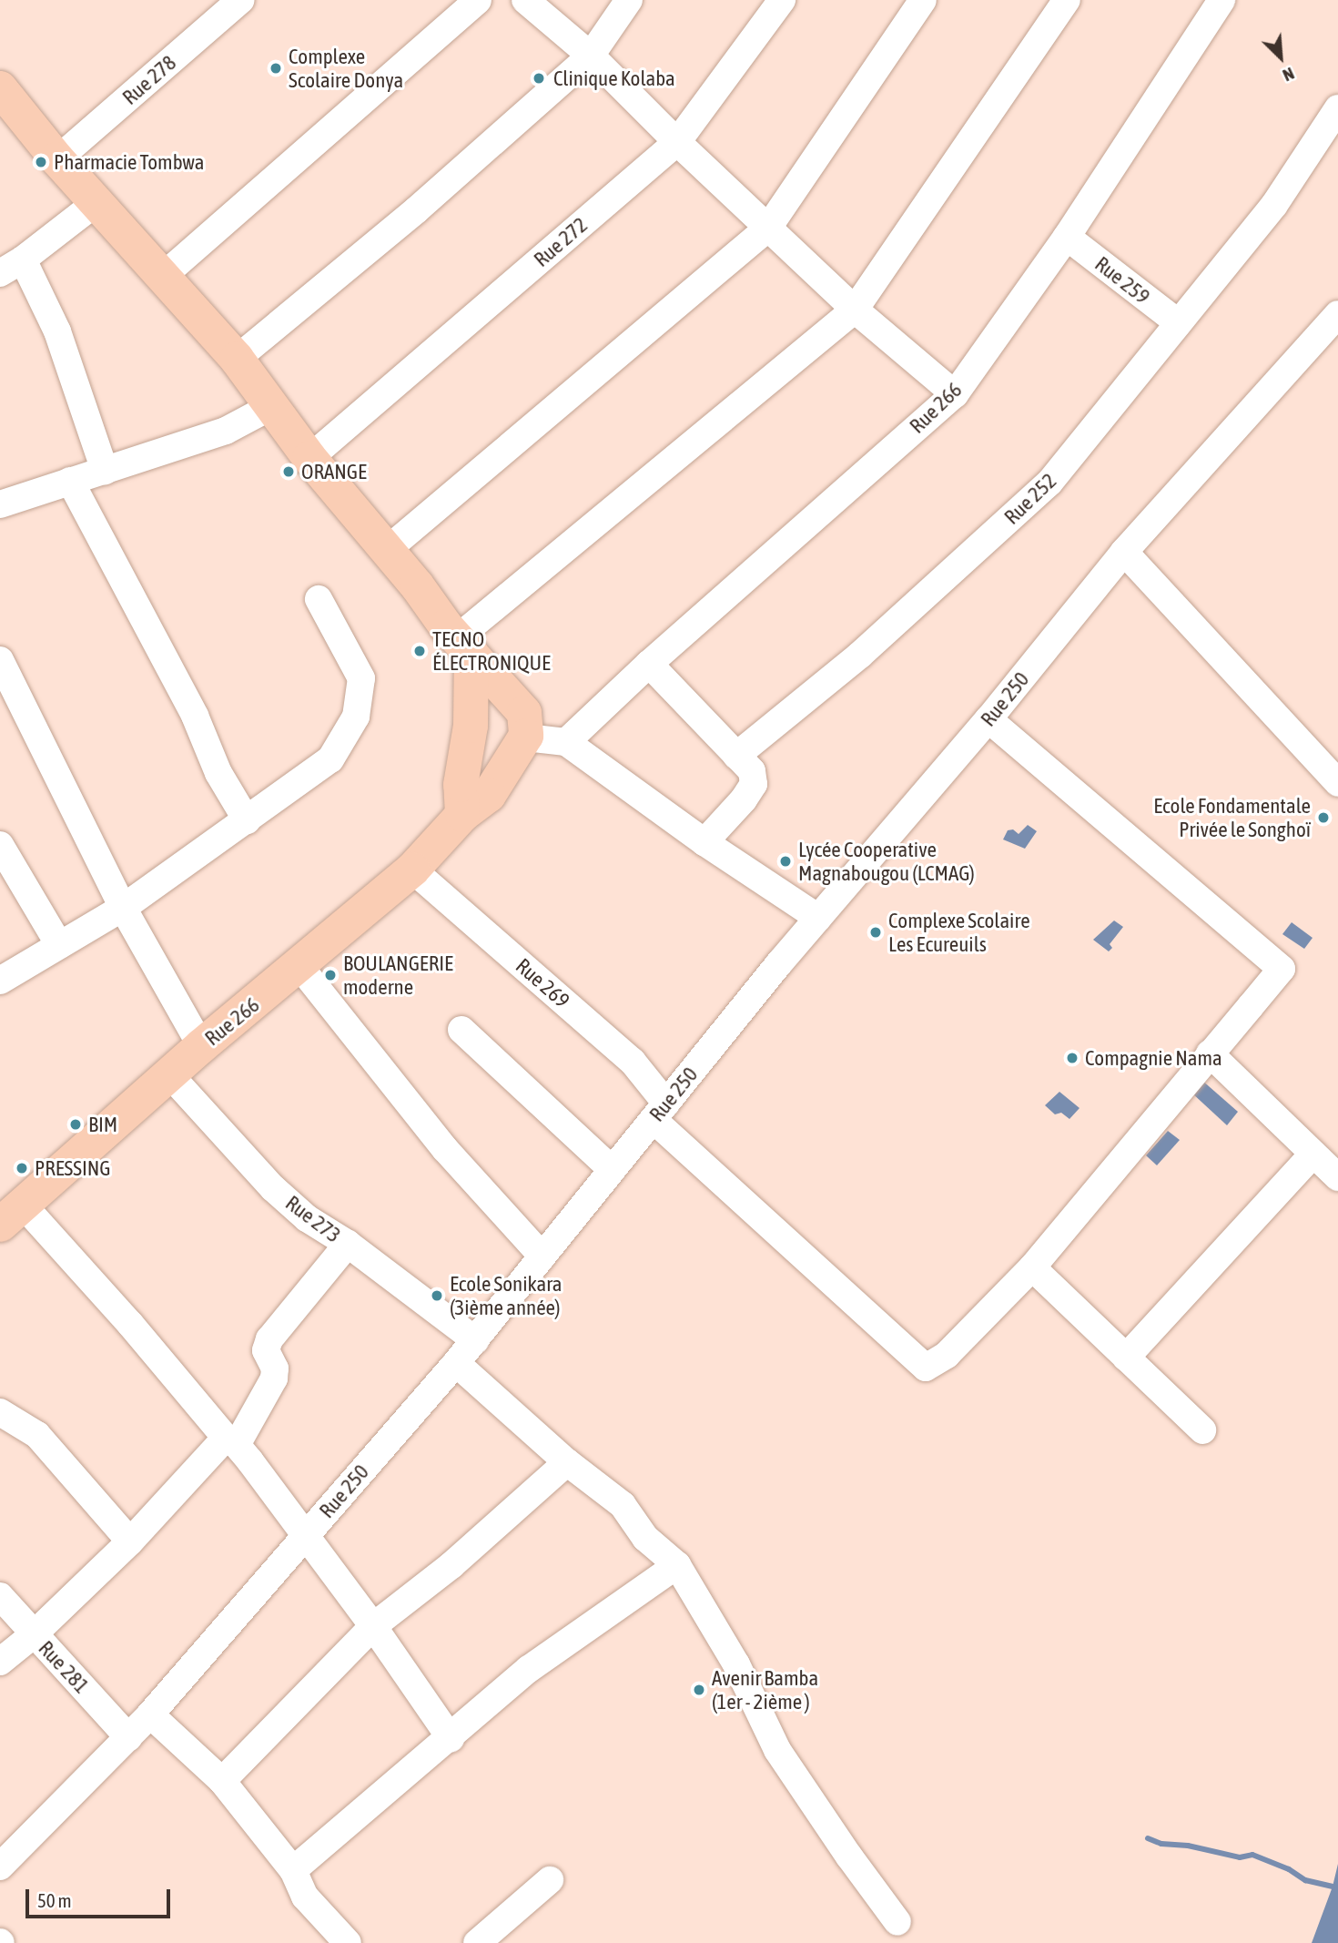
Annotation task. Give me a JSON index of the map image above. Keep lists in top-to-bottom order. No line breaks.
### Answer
{"streets":{"main road":["Rue 266"],"street":["Rue 278","Rue 272","Rue 259","Rue 252","Rue 250","Rue 269","Rue 273","Rue 281"]},"crossings":[["Rue 259","Rue 266"],["Rue 259","Rue 252"],["Rue 266","Rue 269"],["Rue 266","Rue 273"],["Rue 250","Rue 269"],["Rue 250","Rue 273"],["Rue 250","Rue 281"]],"places":["Complexe Scolaire Donya","Clinique Kolaba","Pharmacie Tombwa","ORANGE","TECNO ÉLECTRONIQUE","Ecole Fondamentale Privée le Songhoï","Lycée Cooperative Magnabougou (LCMAG)","Complexe Scolaire Les Ecureuils","BOULANGERIE moderne","Compagnie Nama","BIM","PRESSING","Ecole Sonikara (3ième année)","Avenir Bamba (1er - 2ième )"],"scale_bar":"50 m","north":"bottom right"}
